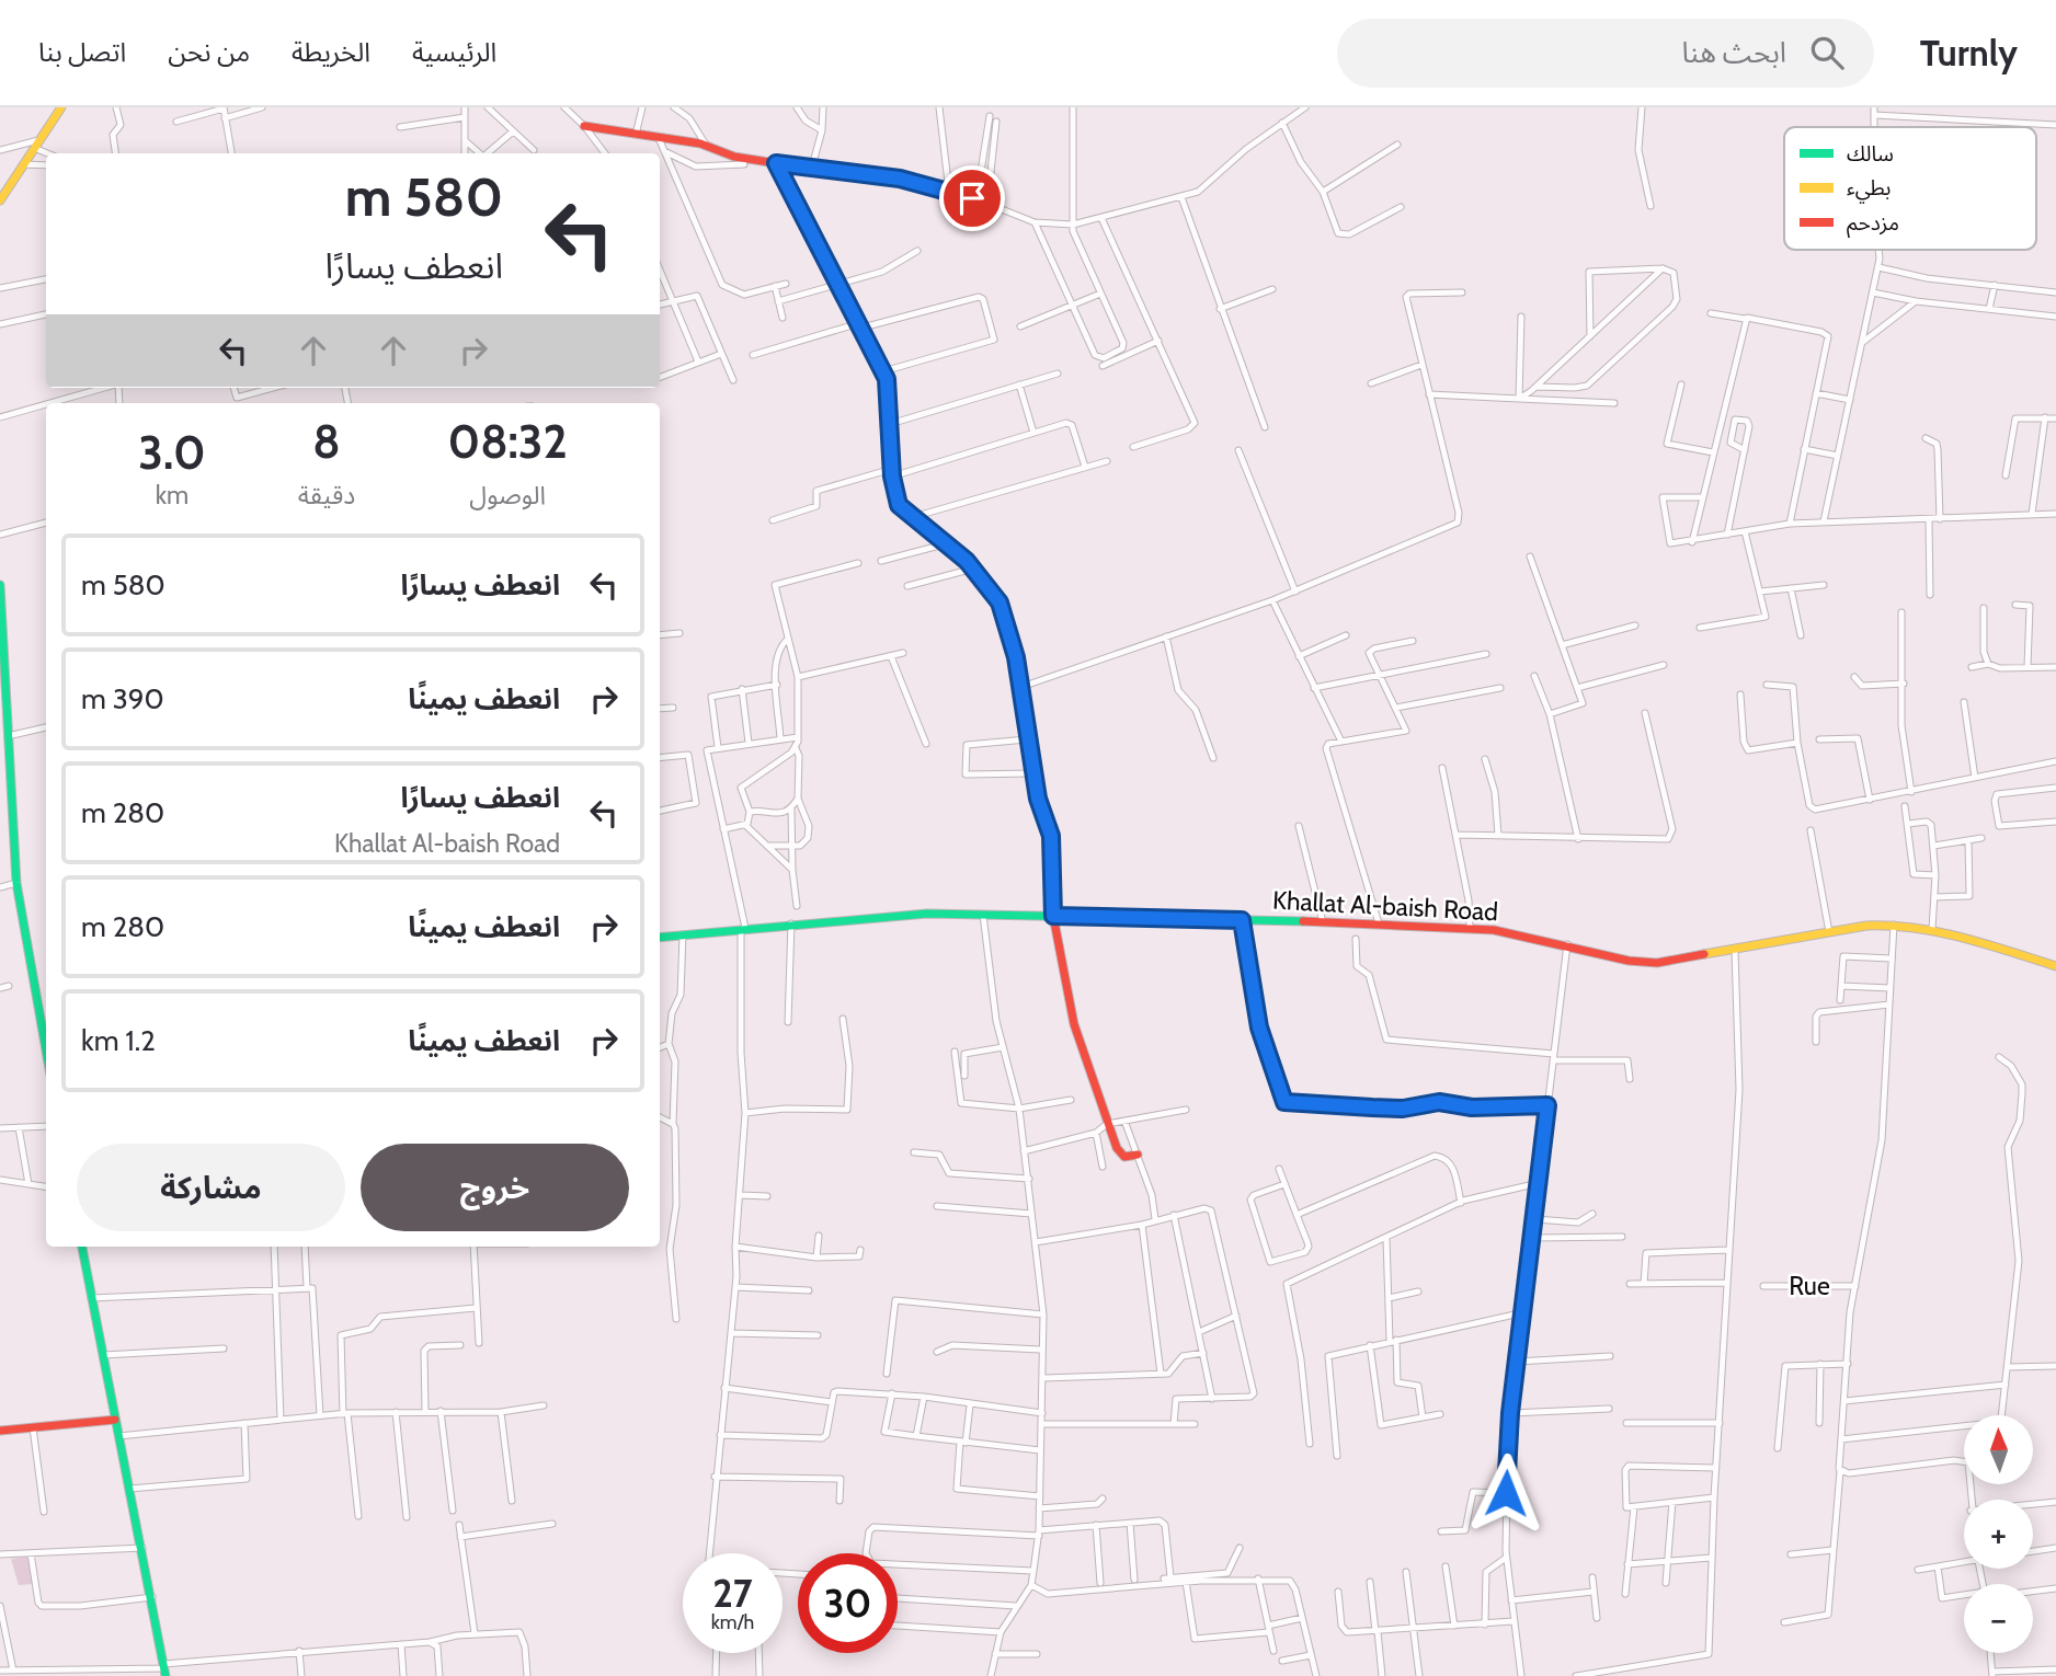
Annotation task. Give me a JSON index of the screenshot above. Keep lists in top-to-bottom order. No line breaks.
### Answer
{"streets":{"street":["Khallat Al-baish Road","Rue"]},"legend":["سالك","بطيء","مزدحم"],"north":"top","page":{"header":"Turnly","search":"ابحث هنا","nav":["الرئيسية","الخريطة","من نحن","اتصل بنا"],"turn":["580 m","انعطف يسارًا"],"eta":["08:32","الوصول","8","دقيقة","3.0","km"],"list":[{"name":"انعطف يسارًا","value":"580 m"},{"name":"انعطف يمينًا","value":"390 m"},{"name":"انعطف يسارًا","note":"Khallat Al-baish Road","value":"280 m"},{"name":"انعطف يمينًا","value":"280 m"},{"name":"انعطف يمينًا","value":"1.2 km"}],"buttons":["خروج","مشاركة"],"map_buttons":["+","−"],"speed":"27 km/h","limit":"30"}}
